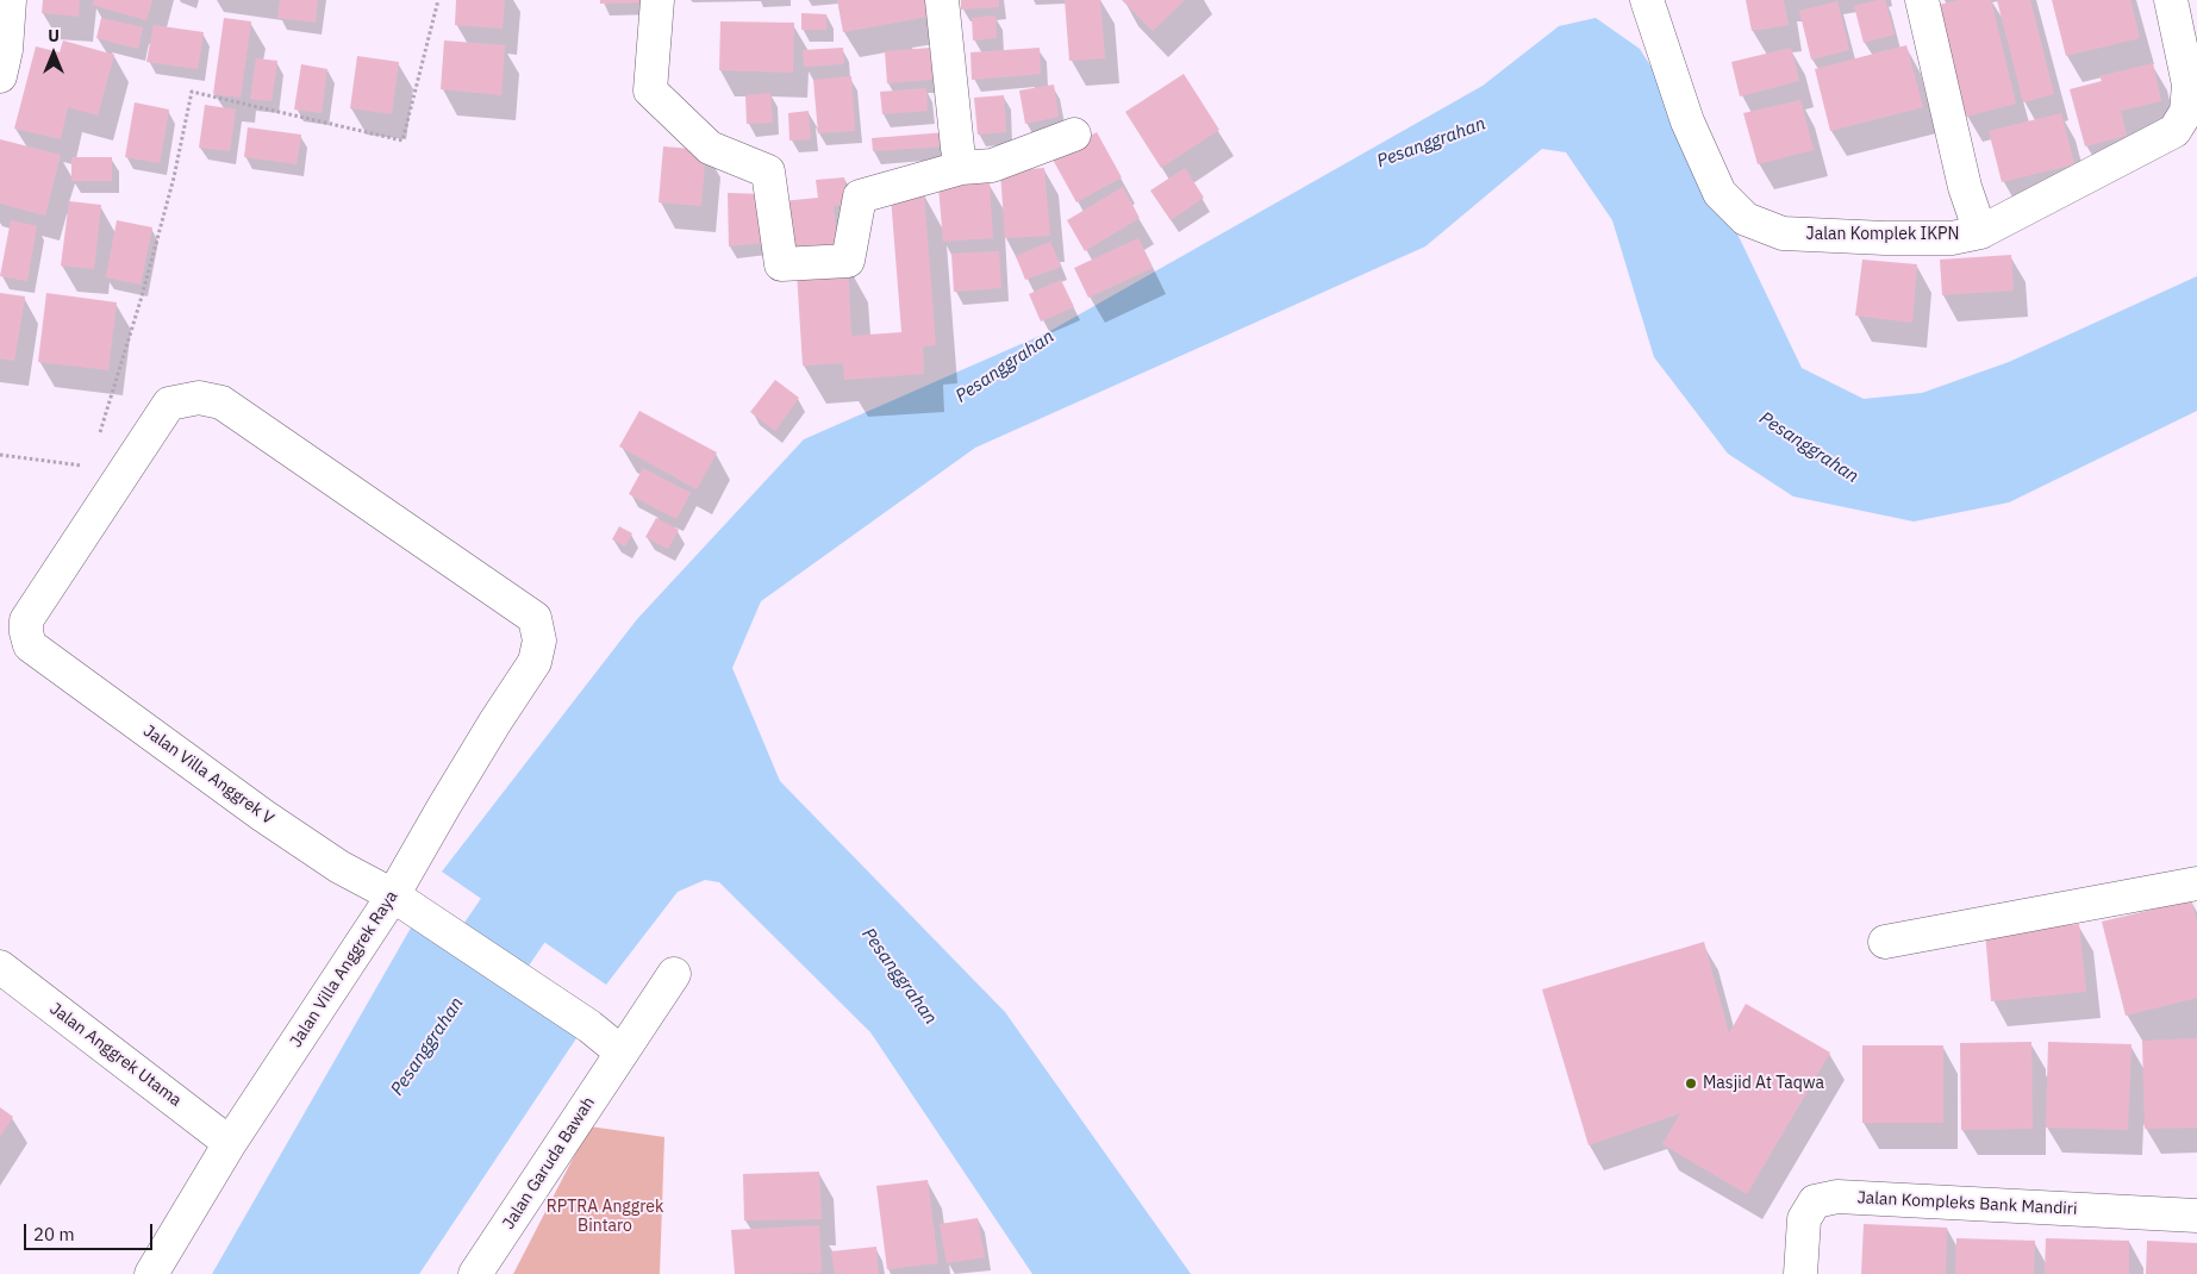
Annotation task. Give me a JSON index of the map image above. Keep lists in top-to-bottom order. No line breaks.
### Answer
{"streets":{"street":["Jalan Komplek IKPN","Jalan Villa Anggrek V","Jalan Villa Anggrek Raya","Jalan Anggrek Utama","Jalan Garuda Bawah","Jalan Kompleks Bank Mandiri"]},"crossings":[["Jalan Villa Anggrek V","Jalan Villa Anggrek Raya"],["Jalan Villa Anggrek Raya","Jalan Anggrek Utama"]],"water":["Pesanggrahan"],"parks":["RPTRA Anggrek Bintaro"],"places":["Masjid At Taqwa"],"scale_bar":"20 m","north":"top"}
